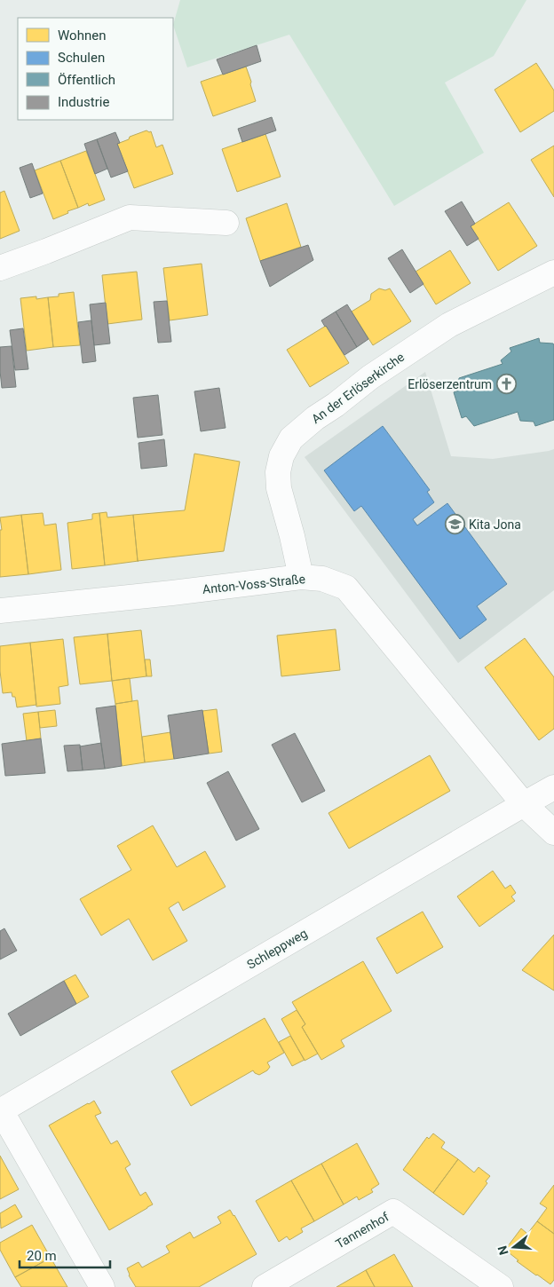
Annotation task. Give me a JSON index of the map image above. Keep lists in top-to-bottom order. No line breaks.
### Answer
{"streets":{"street":["An der Erlöserkirche","Anton-Voss-Straße","Schleppweg","Tannenhof"]},"crossings":[["An der Erlöserkirche","Anton-Voss-Straße"],["Anton-Voss-Straße","Schleppweg"]],"places":{"church":["Erlöserzentrum"],"school or university":["Kita Jona"]},"legend":["Wohnen","Schulen","Öffentlich","Industrie"],"scale_bar":"20 m","north":"left"}
